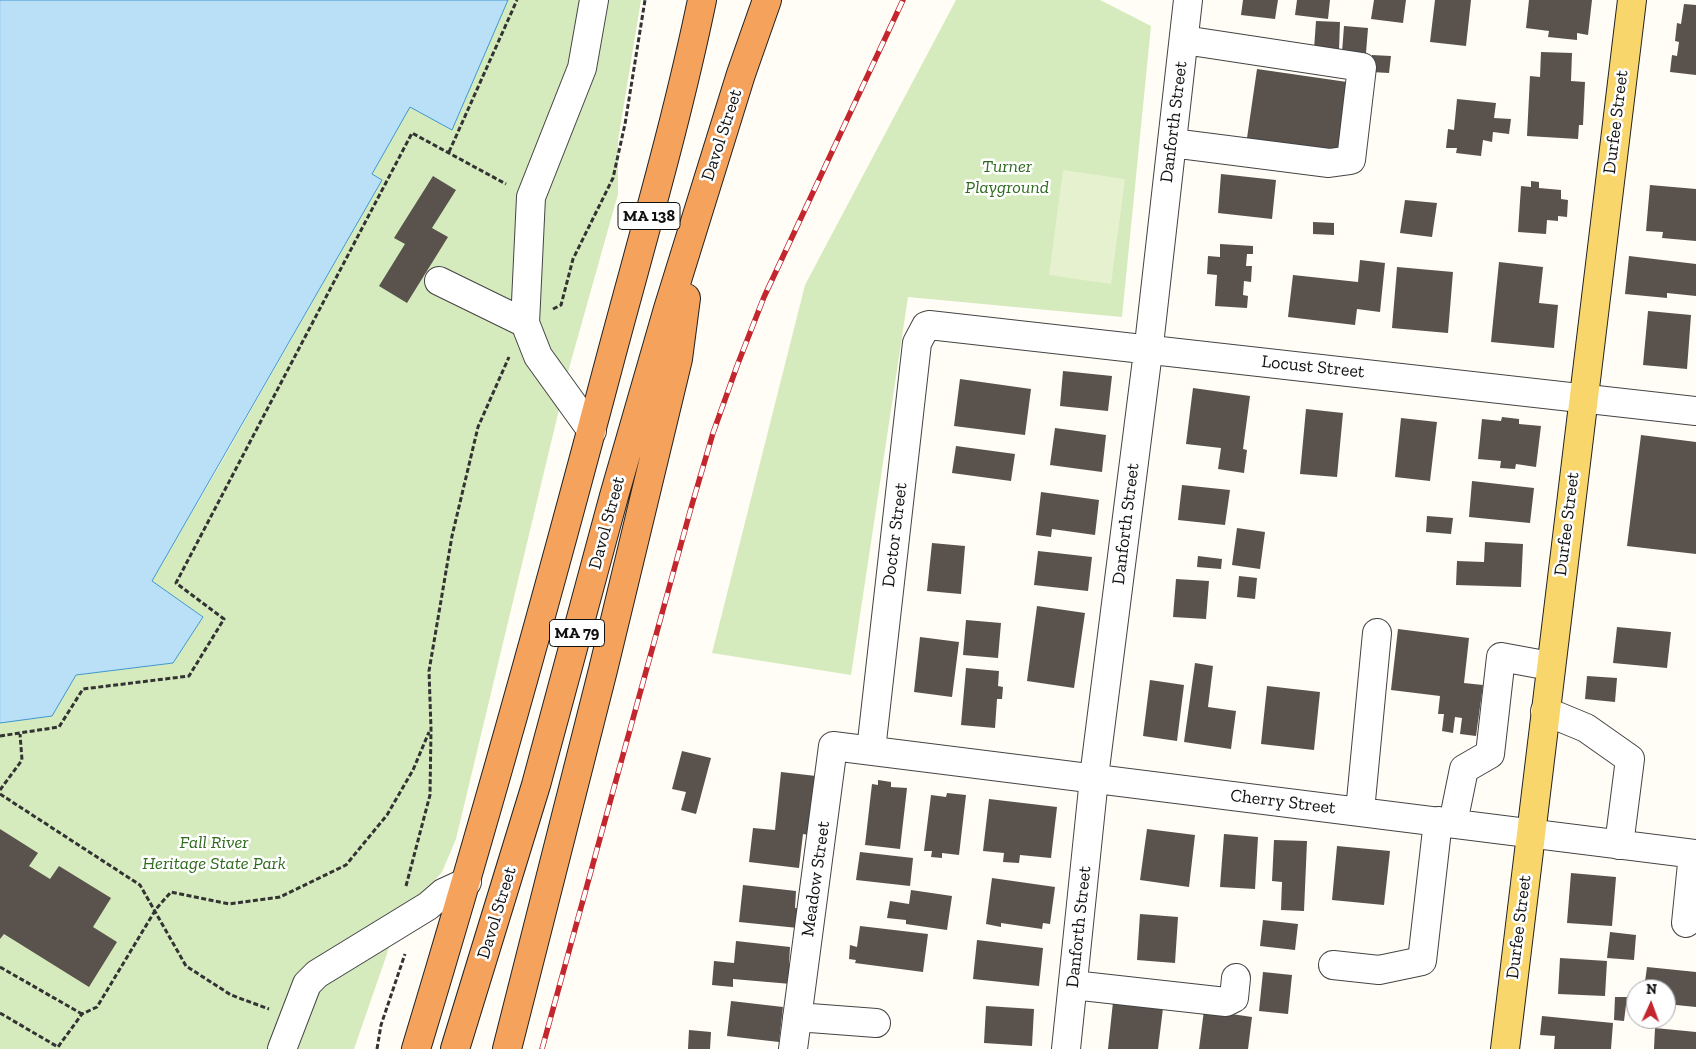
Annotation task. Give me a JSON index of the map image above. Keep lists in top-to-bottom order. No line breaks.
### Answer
{"streets":{"highway":["Davol Street","MA 138","MA 79"],"main road":["Durfee Street"],"street":["Danforth Street","Locust Street","Doctor Street","Cherry Street","Meadow Street"]},"crossings":[["Danforth Street","Locust Street"],["Danforth Street","Cherry Street"],["Durfee Street","Locust Street"],["Durfee Street","Cherry Street"],["MA 138","MA 79"],["Locust Street","Doctor Street"],["Doctor Street","Cherry Street"],["Doctor Street","Meadow Street"],["Cherry Street","Meadow Street"]],"parks":["Turner Playground","Fall River Heritage State Park"],"north":"top"}
